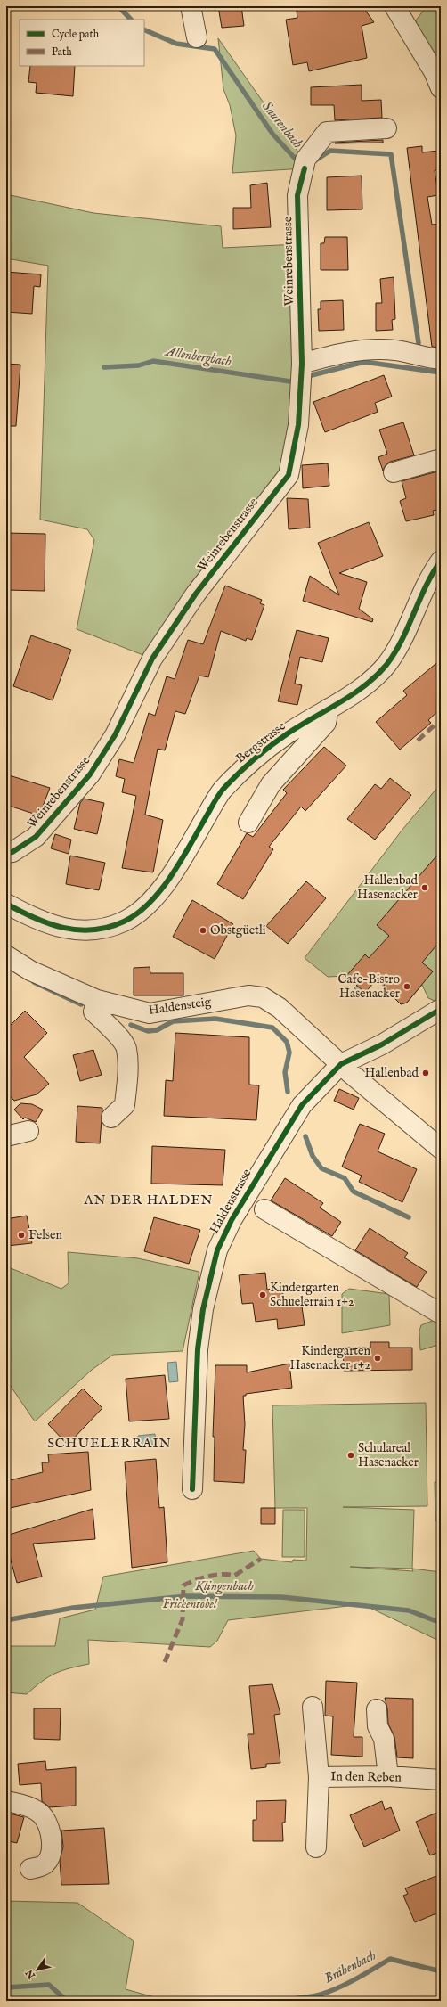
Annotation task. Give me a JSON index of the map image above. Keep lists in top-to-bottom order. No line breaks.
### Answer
{"streets":{"street":["Weinrebenstrasse","Bergstrasse","Haldensteig","Haldenstrasse","In den Reben"]},"crossings":[["Haldensteig","Haldenstrasse"]],"districts":["AN DER HALDEN","SCHUELERRAIN"],"water":["Saurenbach","Allenbergbach","Klingenbach","Brähenbach"],"parks":["Frickentobel"],"places":["Hallenbad Hasenacker","Obstgüetli","Cafe-Bistro Hasenacker","Hallenbad","Felsen","Kindergarten Schuelerrain 1+2","Kindergarten Hasenacker 1+2","Schulareal Hasenacker"],"legend":["Cycle path","Path"],"north":"bottom left"}
